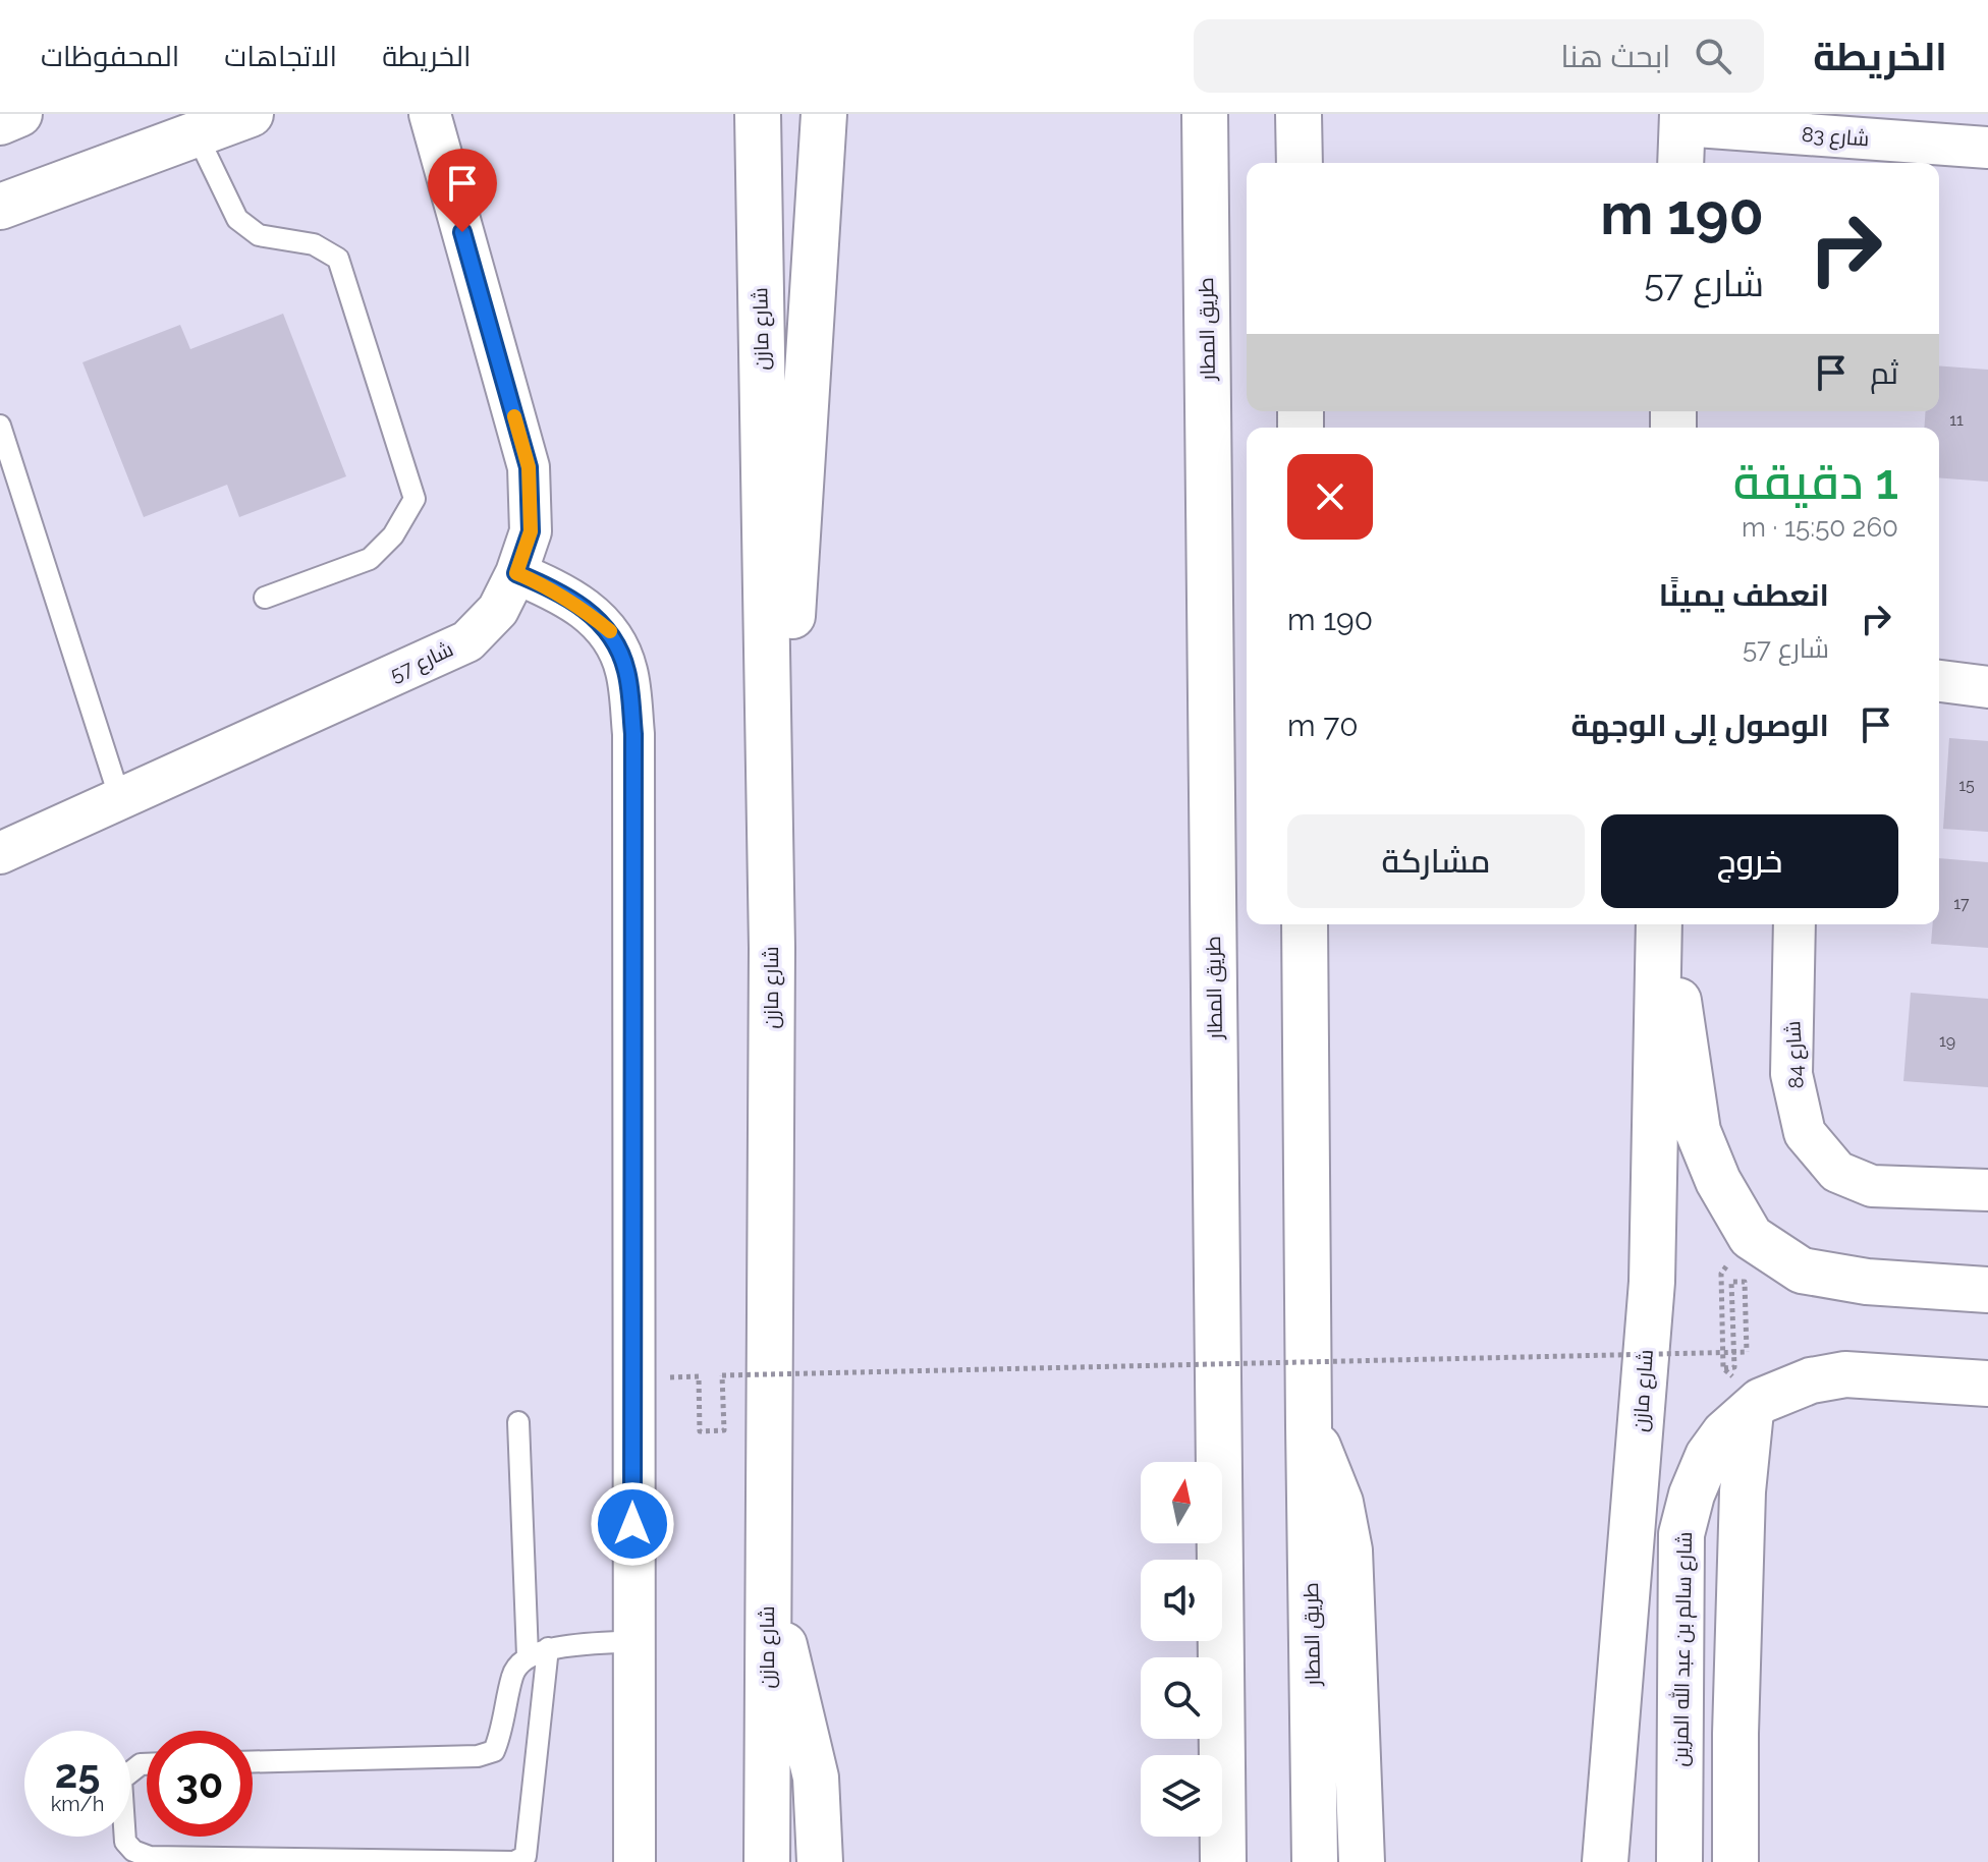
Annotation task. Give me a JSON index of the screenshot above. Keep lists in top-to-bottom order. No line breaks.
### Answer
{"streets":{"main road":["شارع مازن","طريق المطار","شارع سالم بن عبد الله المزين"],"street":["شارع 83","شارع 57","شارع 84"]},"house_numbers":["11","15","17","19"],"north":"top","page":{"header":"الخريطة","search":"ابحث هنا","nav":["الخريطة","الاتجاهات","المحفوظات"],"turn":["190 m","شارع 57"],"then":"ثم","heading":["1 دقيقة","260 m · 15:50"],"list":[{"name":"انعطف يمينًا","note":"شارع 57","value":"190 m"},{"name":"الوصول إلى الوجهة","value":"70 m"}],"buttons":["خروج","مشاركة"],"speed":"25 km/h","limit":"30"}}
